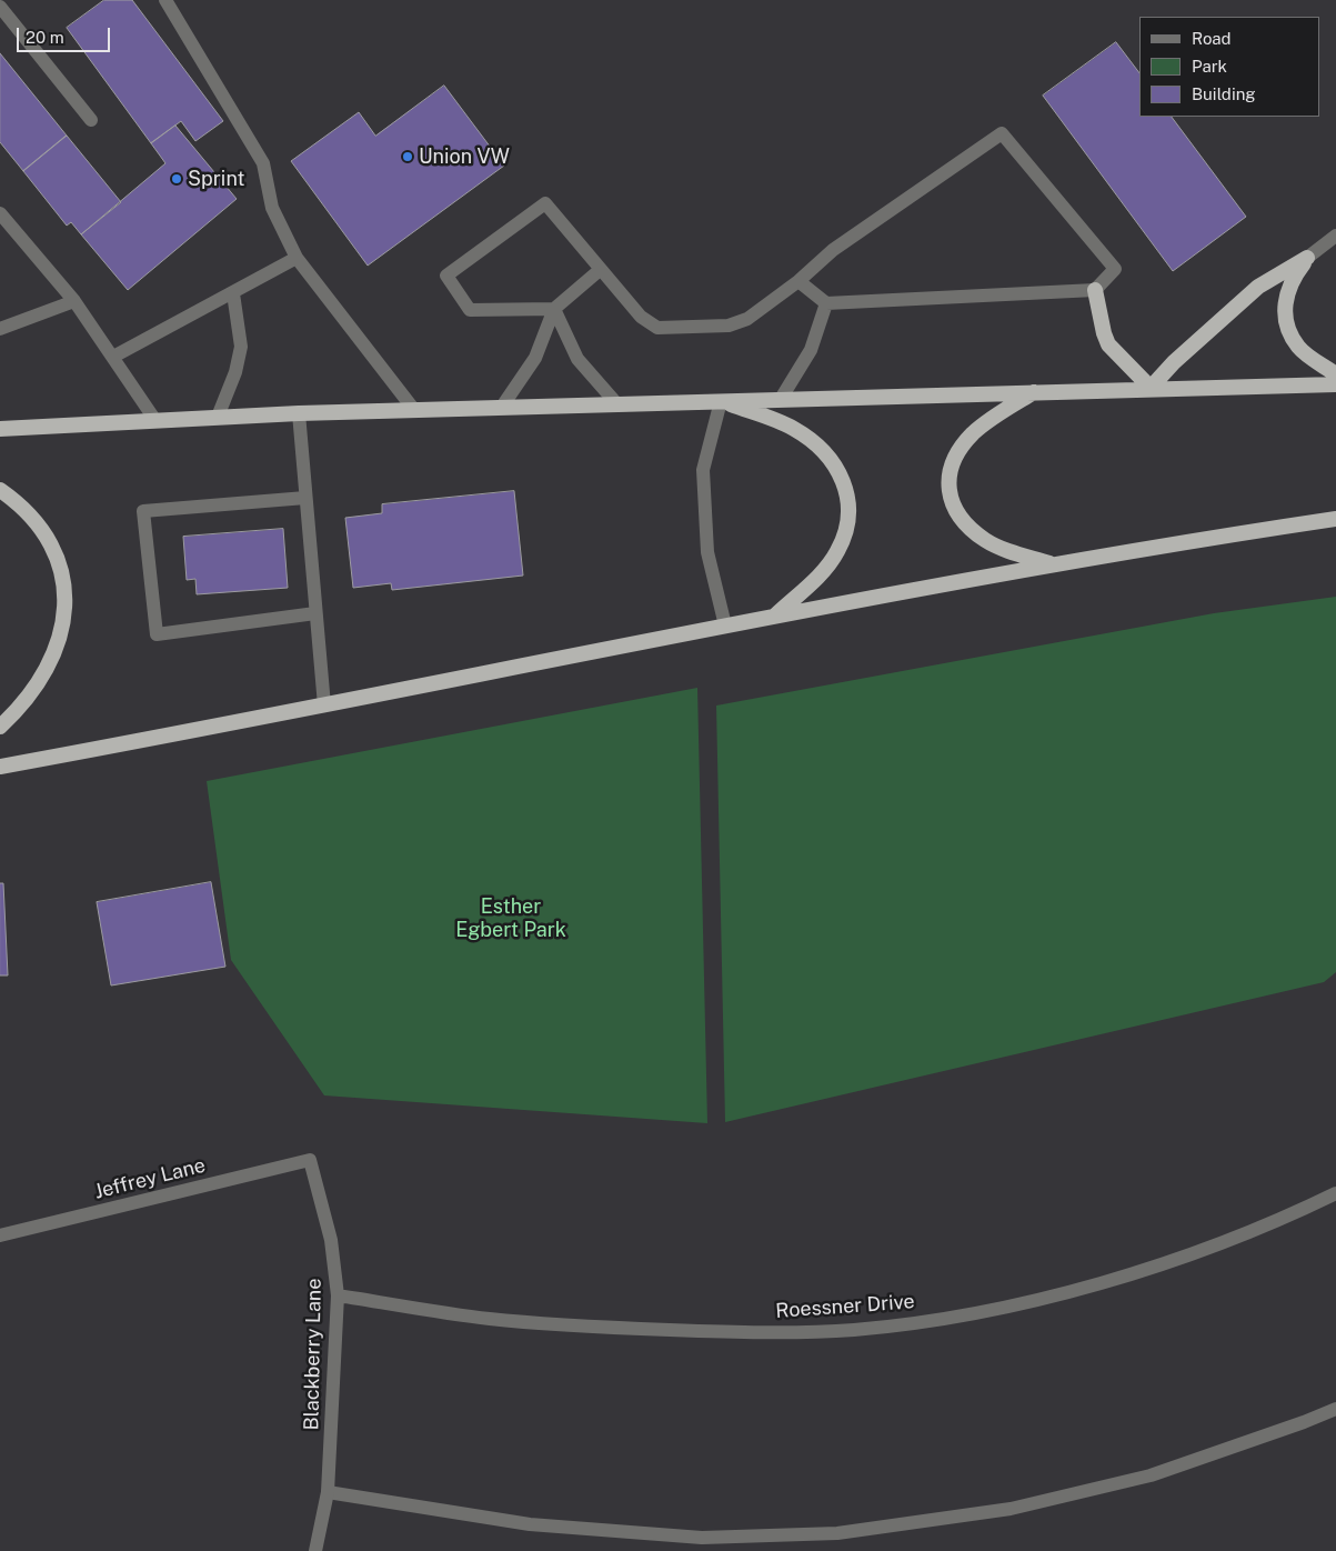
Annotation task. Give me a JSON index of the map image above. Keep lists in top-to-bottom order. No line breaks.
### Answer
{"streets":{"street":["Jeffrey Lane","Roessner Drive","Blackberry Lane"]},"crossings":[["Jeffrey Lane","Blackberry Lane"],["Roessner Drive","Blackberry Lane"]],"parks":["Esther Egbert Park"],"places":["Union VW","Sprint"],"legend":["Road","Park","Building"],"scale_bar":"20 m"}
